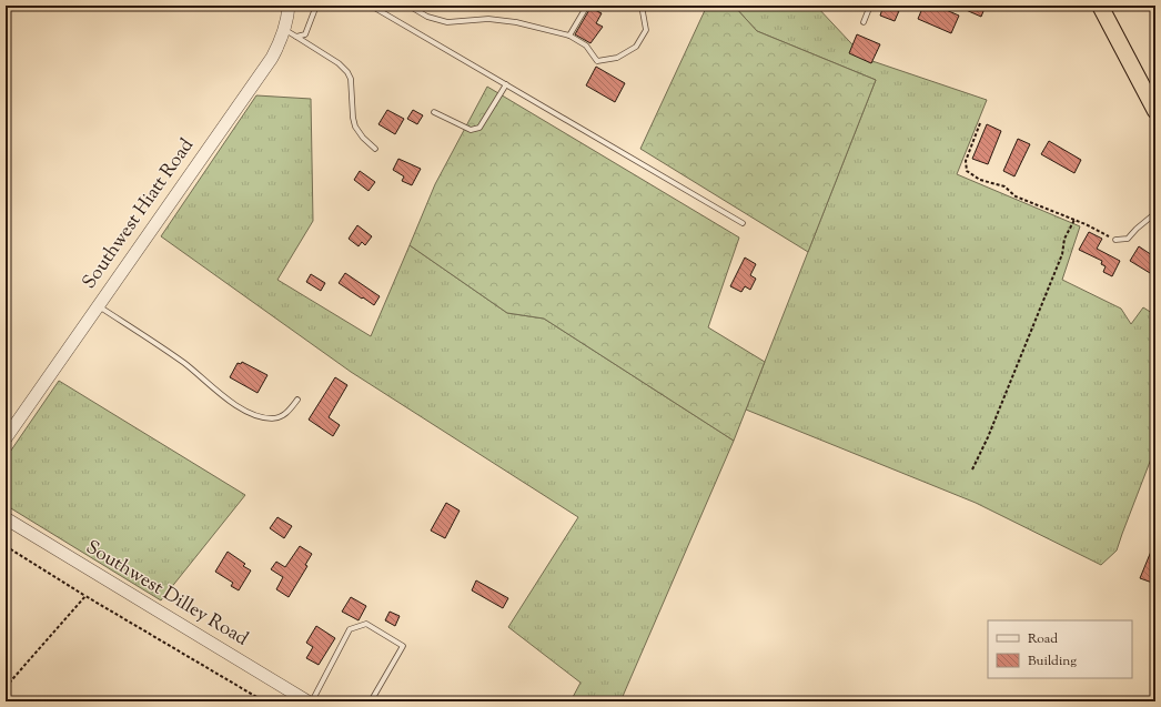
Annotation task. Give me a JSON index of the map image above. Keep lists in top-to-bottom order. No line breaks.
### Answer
{"streets":{"street":["Southwest Hiatt Road","Southwest Dilley Road"]},"legend":["Road","Building"]}
